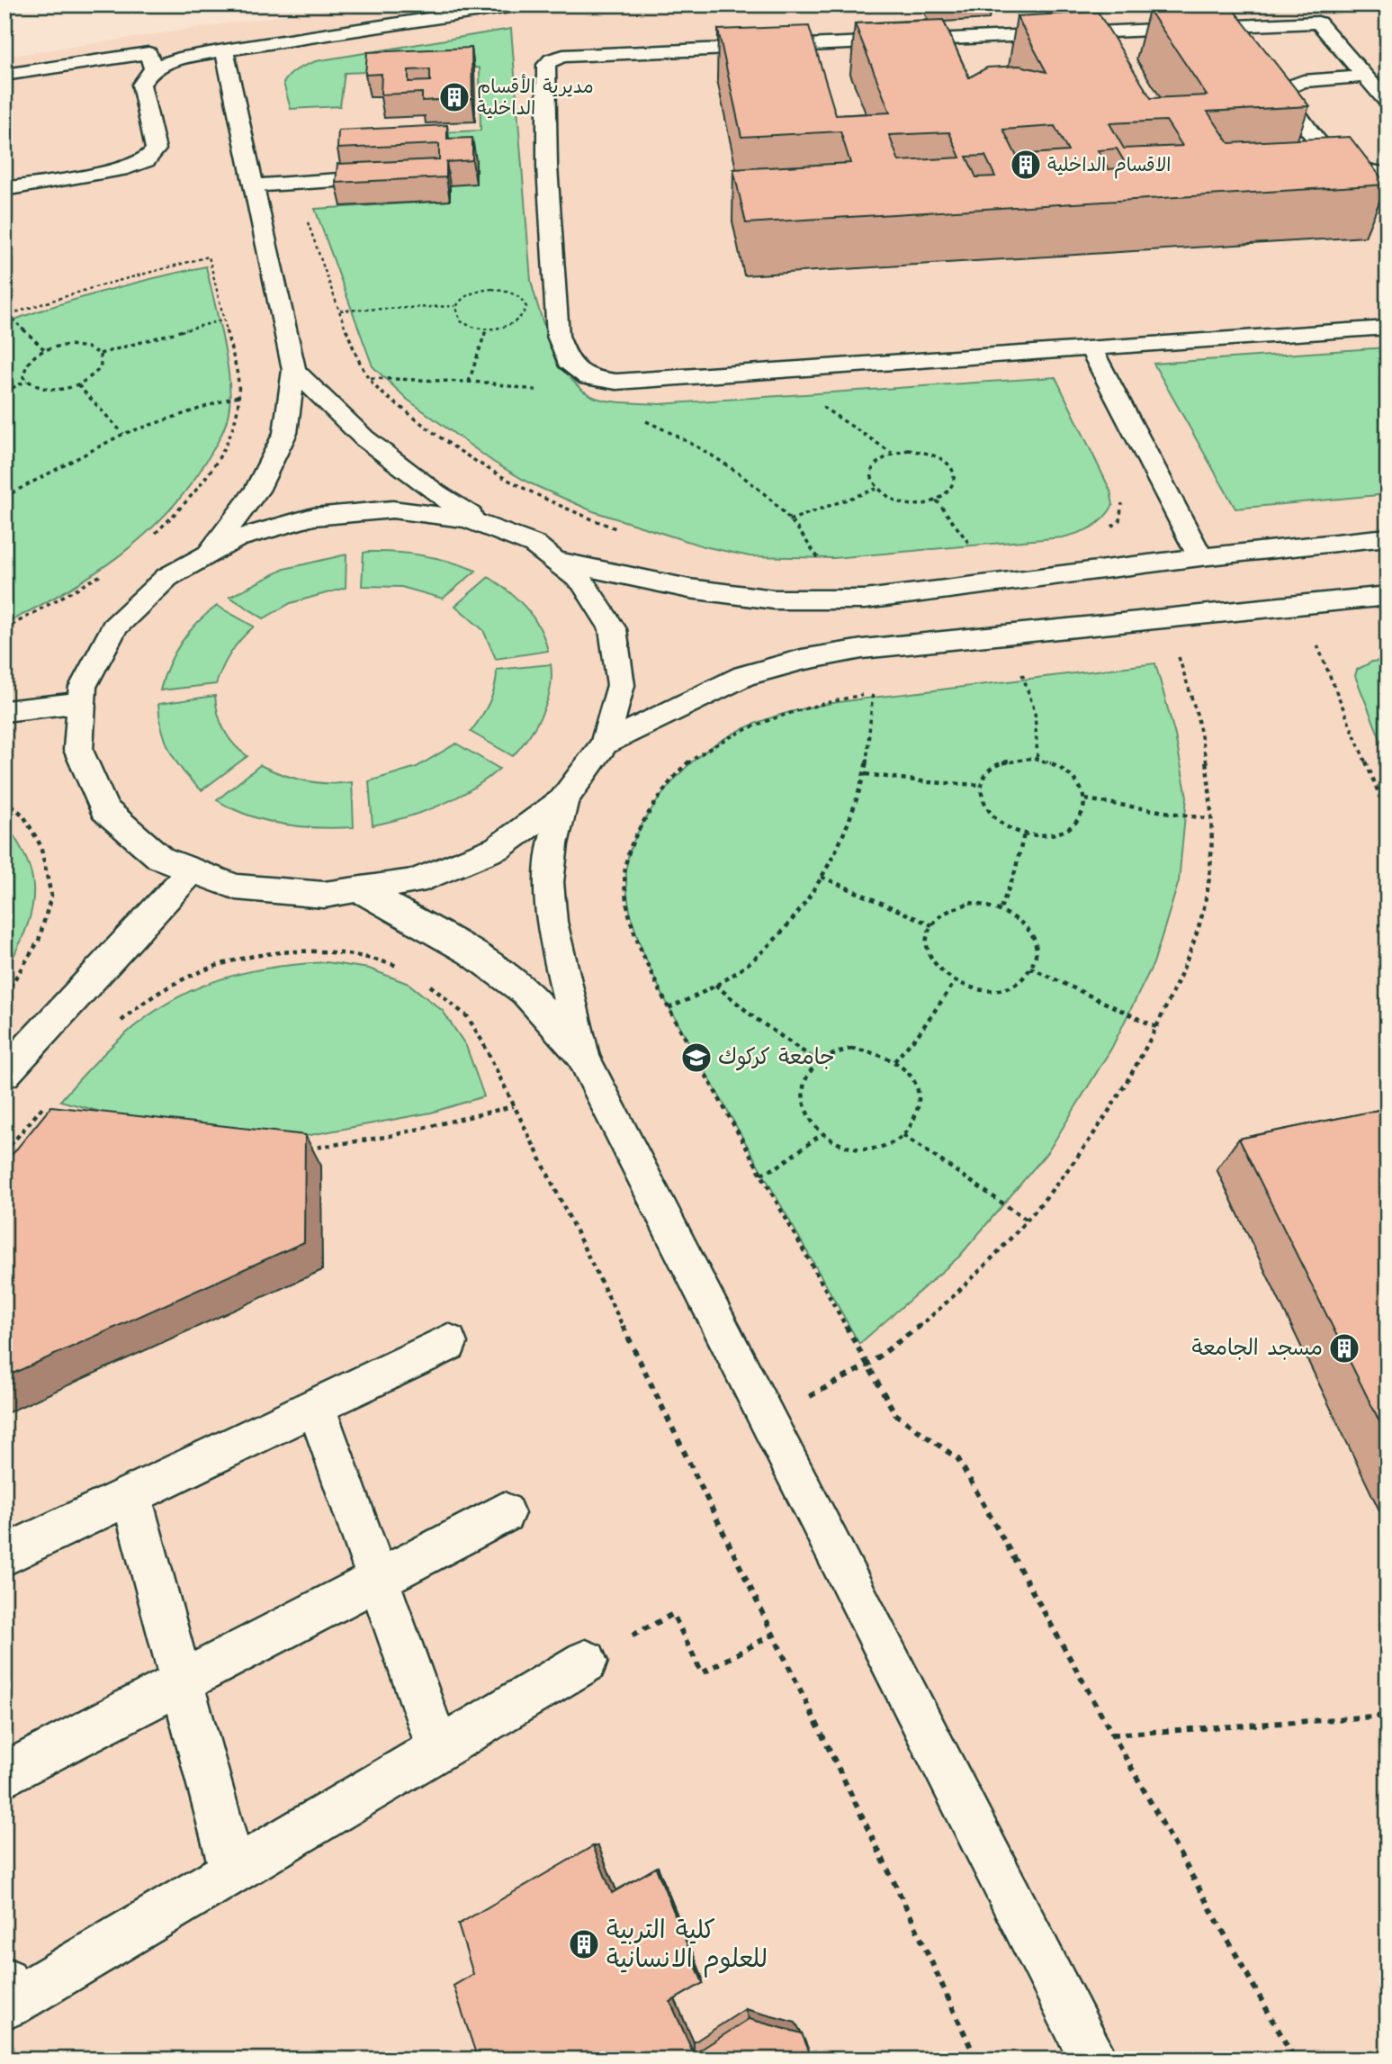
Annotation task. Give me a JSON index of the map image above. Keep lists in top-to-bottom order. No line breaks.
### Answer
{"places":{"building":["مديرية الأقسام الداخلية","الاقسام الداخلية","مسجد الجامعة","كلية التربية للعلوم الانسانية"],"school or university":["جامعة كركوك"]}}
